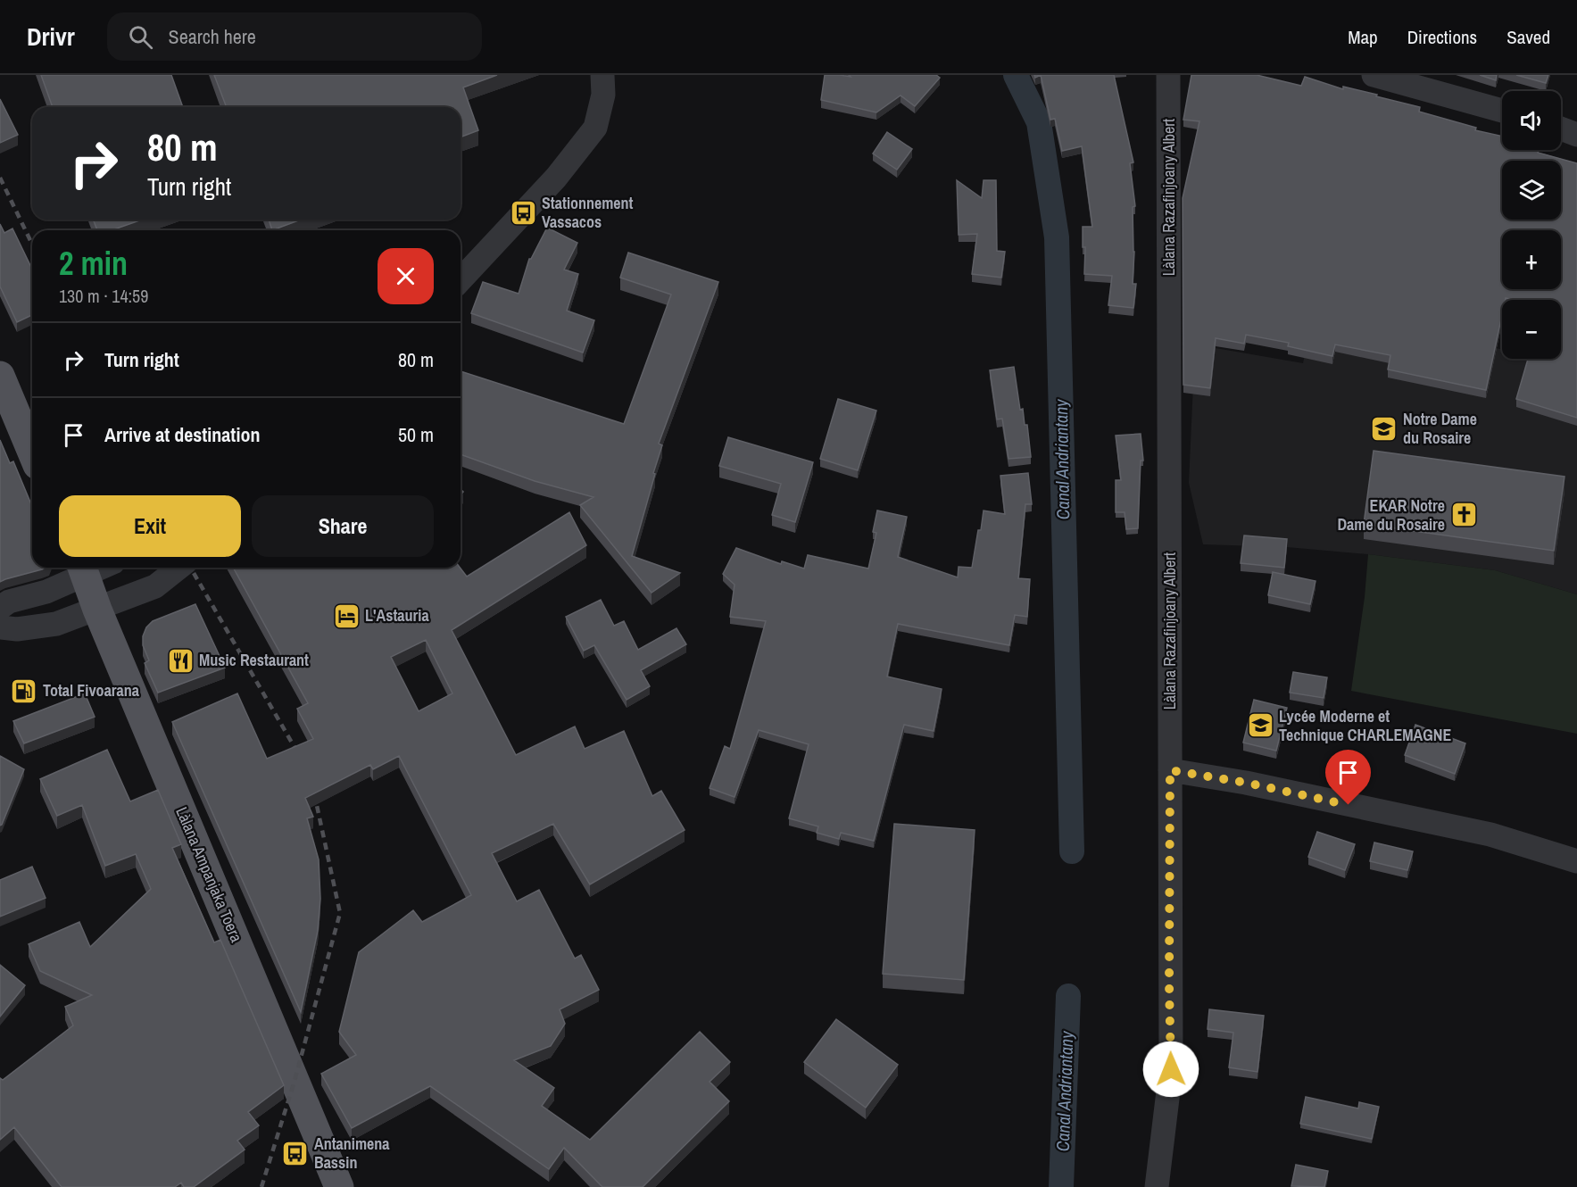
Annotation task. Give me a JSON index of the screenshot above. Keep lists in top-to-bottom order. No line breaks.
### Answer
{"streets":{"main road":["Làlana Ampanjaka Toera"],"street":["Làlana Razafinjoany Albert"]},"water":["Canal Andriantany"],"places":{"bus stop":["Stationnement Vassacos","Antanimena Bassin"],"school or university":["Notre Dame du Rosaire","Lycée Moderne et Technique CHARLEMAGNE"],"church":["EKAR Notre Dame du Rosaire"],"hotel":["L'Astauria"],"restaurant":["Music Restaurant"],"fuel station":["Total Fivoarana"]},"page":{"header":"Drivr","search":"Search here","nav":["Map","Directions","Saved"],"map_buttons":["+","−"],"turn":["80 m","Turn right"],"heading":["2 min","130 m · 14:59"],"list":[{"name":"Turn right","value":"80 m"},{"name":"Arrive at destination","value":"50 m"}],"buttons":["Exit","Share"]}}
